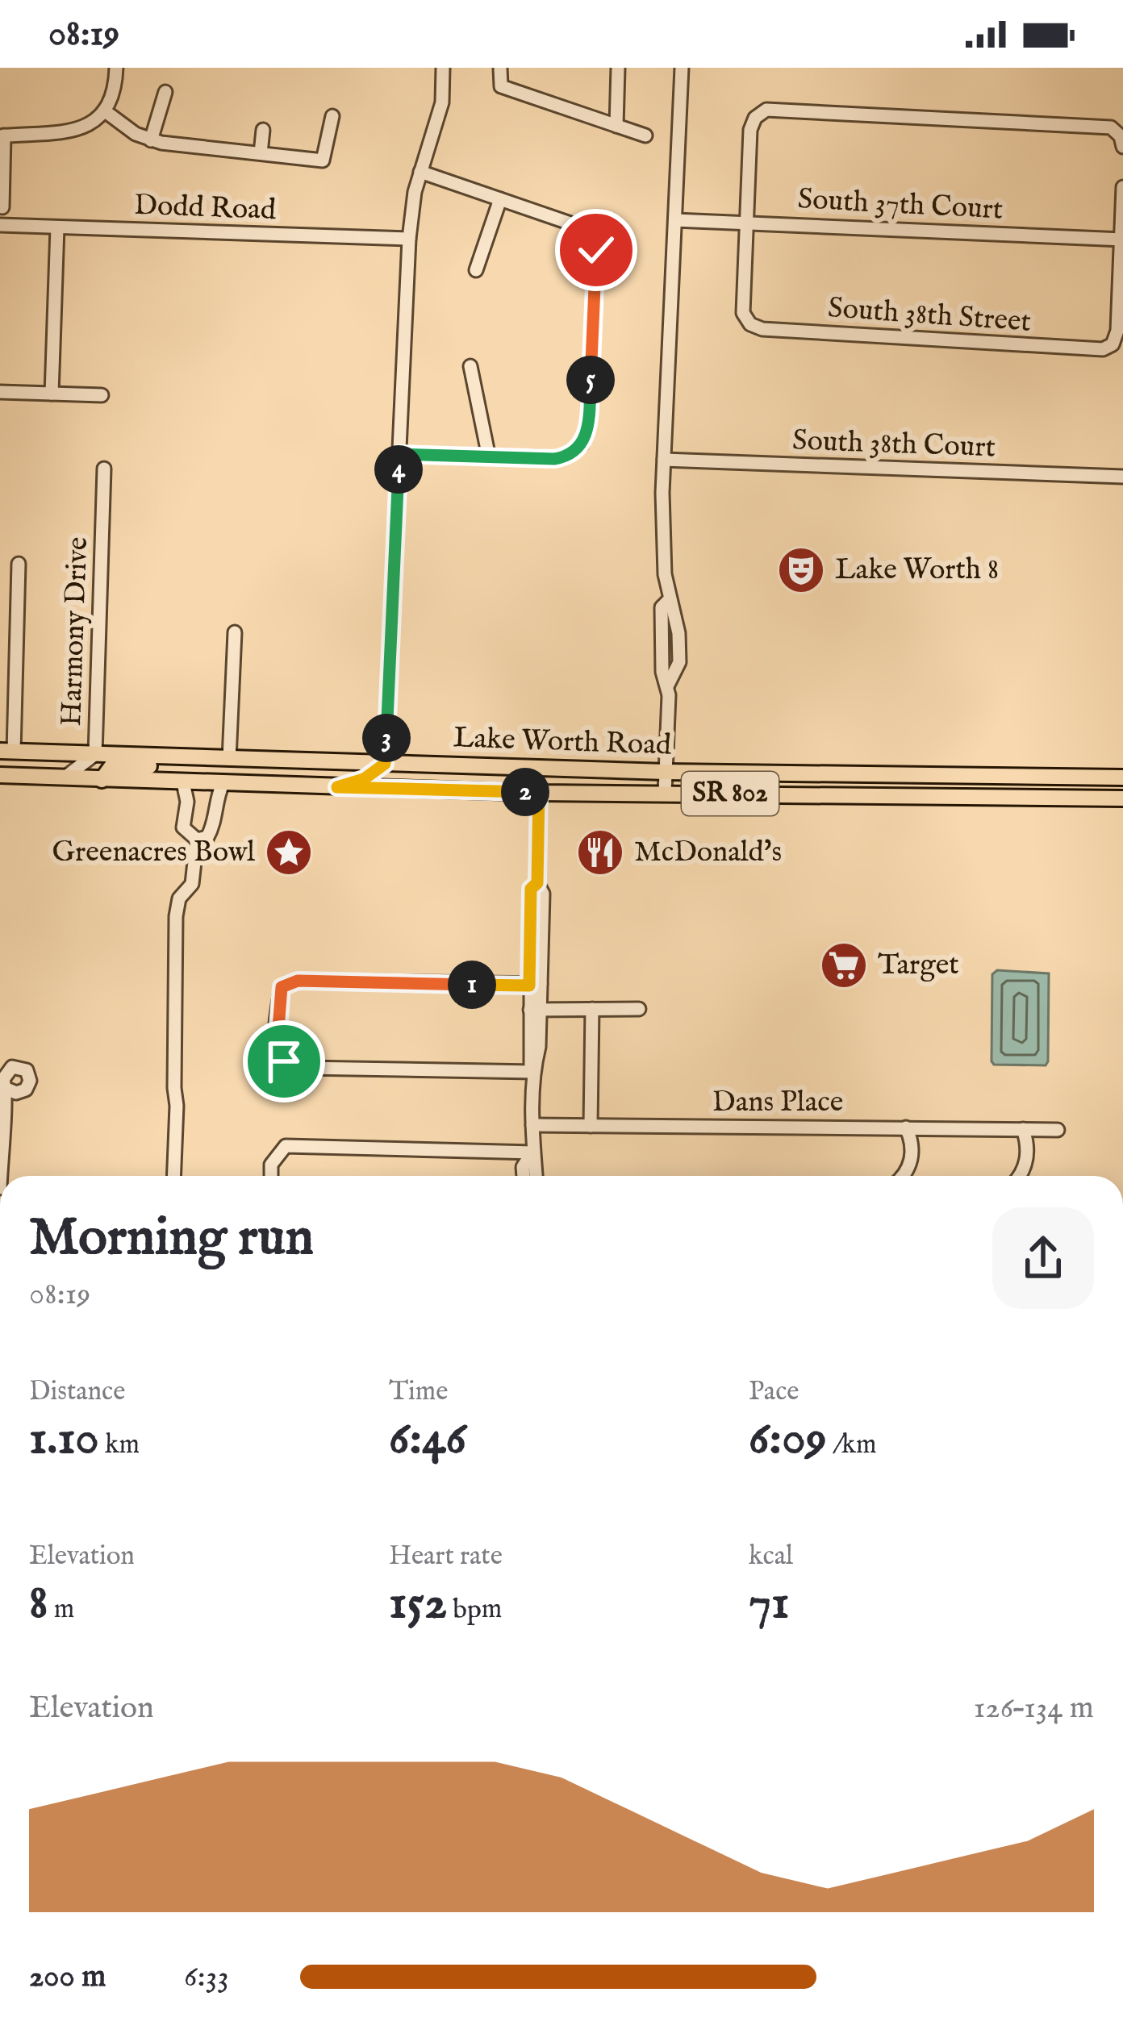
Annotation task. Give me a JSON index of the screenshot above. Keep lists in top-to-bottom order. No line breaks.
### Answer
{"streets":{"main road":["Lake Worth Road","SR 802"],"street":["South 37th Court","Dodd Road","South 38th Street","South 38th Court","Harmony Drive","Dans Place"]},"crossings":[["South 37th Court","South 38th Street"],["Harmony Drive","Lake Worth Road"]],"places":{"theatre":["Lake Worth 8"],"place":["Greenacres Bowl"],"restaurant":["McDonald's"],"supermarket":["Target"]},"page":{"status":"08:19","pins":["5","4","3","2","1"],"heading":["Morning run","08:19"],"stats":[["Distance","1.10 km"],["Time","6:46"],["Pace","6:09 /km"],["Elevation","8 m"],["Heart rate","152 bpm"],["kcal","71"]],"chart":["Elevation","126–134 m"],"list":[{"name":"200 m","note":"6:33"}]}}
